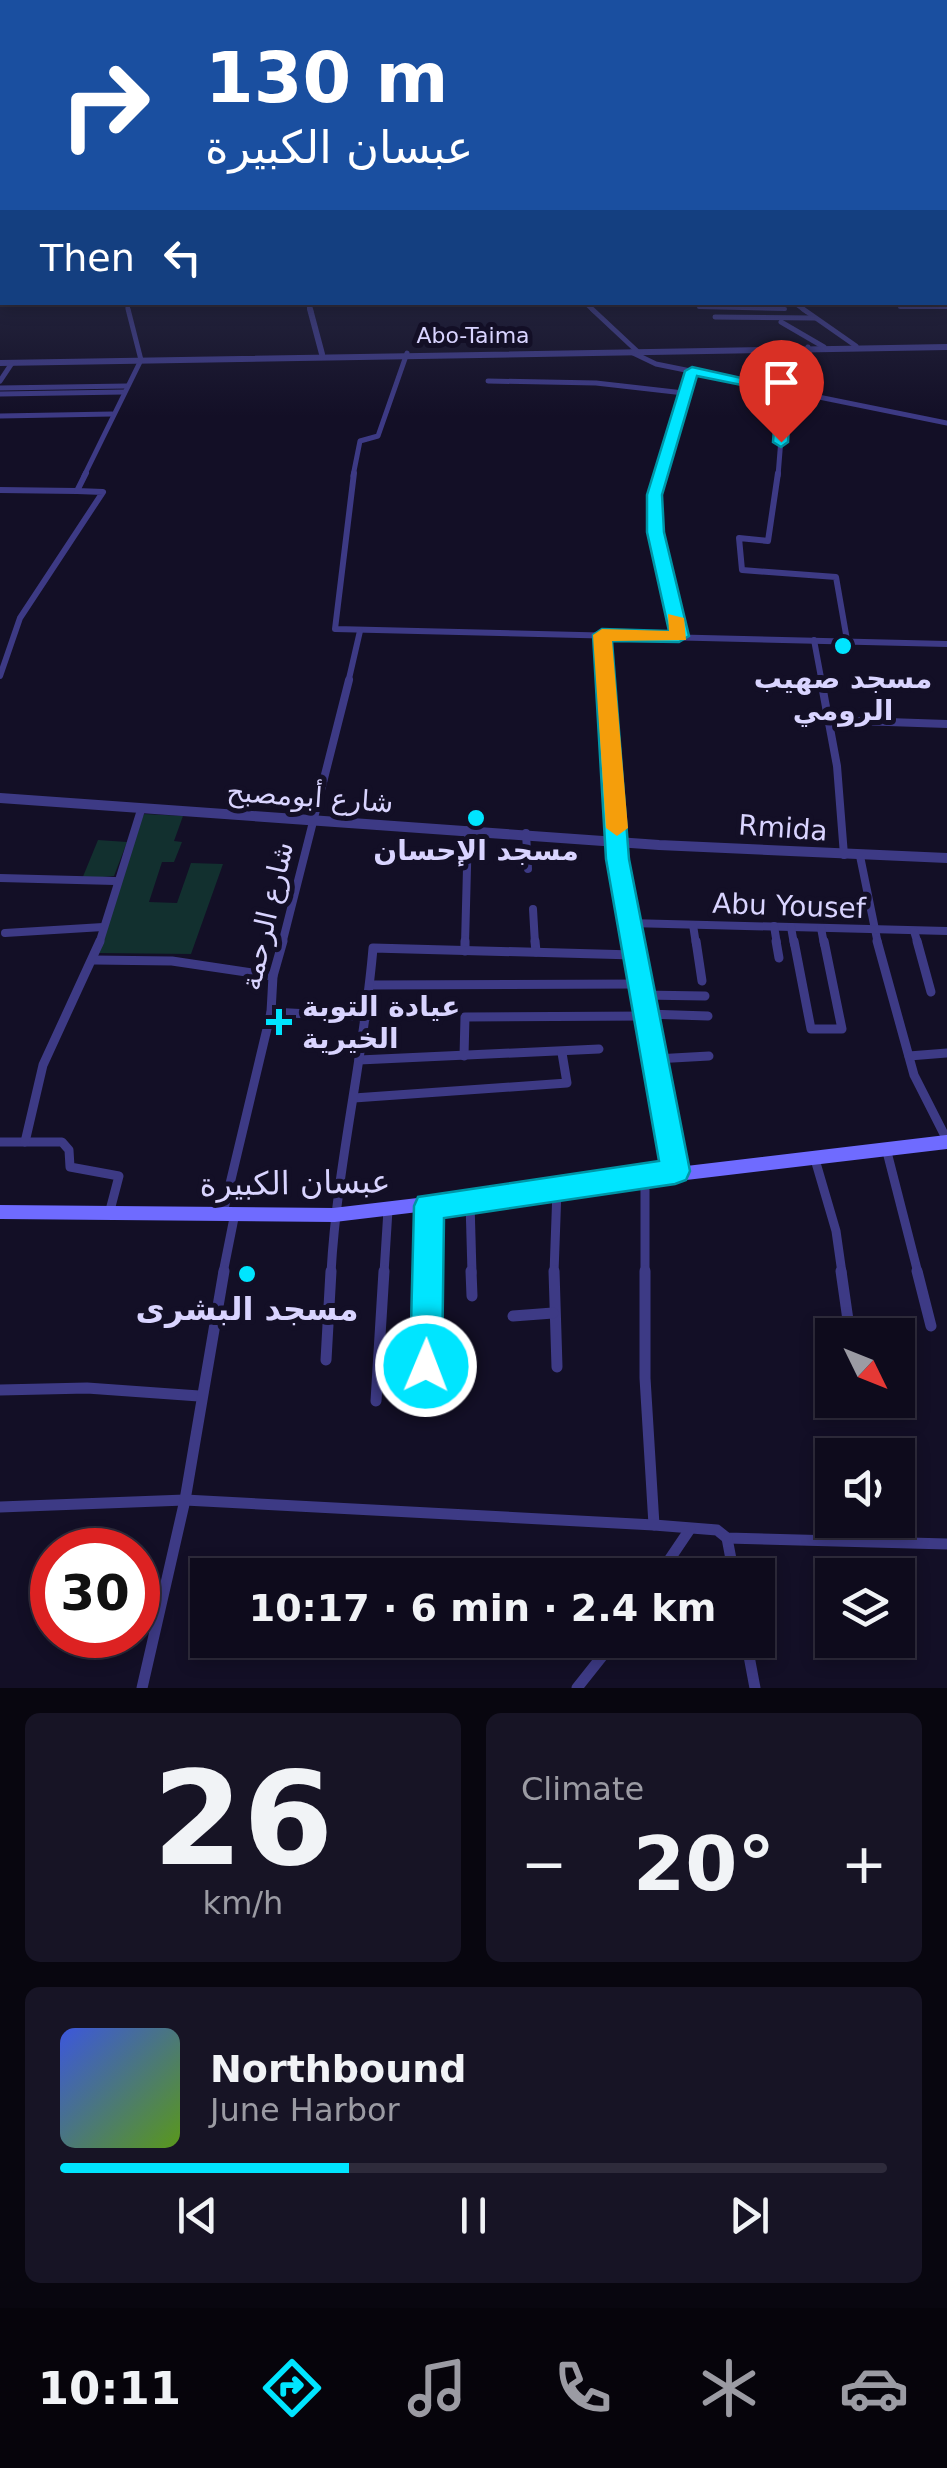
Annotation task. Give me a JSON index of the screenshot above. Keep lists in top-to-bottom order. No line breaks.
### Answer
{"streets":{"main road":["عبسان الكبيرة"],"street":["Abo-Taima","شارع أبومصبح","Rmida","Abu Yousef","شارع الرحمة"]},"crossings":[["شارع أبومصبح","Rmida"],["شارع أبومصبح","شارع الرحمة"],["شارع الرحمة","عبسان الكبيرة"]],"places":{"other":["مسجد صهيب الرومي","مسجد الإحسان","مسجد البشرى"],"health":["عيادة التوبة الخيرية"]},"north":"bottom right","page":{"turn":["130 m","عبسان الكبيرة"],"then":"Then","limit":"30","trip":"10:17 · 6 min · 2.4 km","tile":[["26","km/h"],"Climate"],"heat":["−","20°","+"],"song":["Northbound","June Harbor"],"tabs":"10:11"}}
